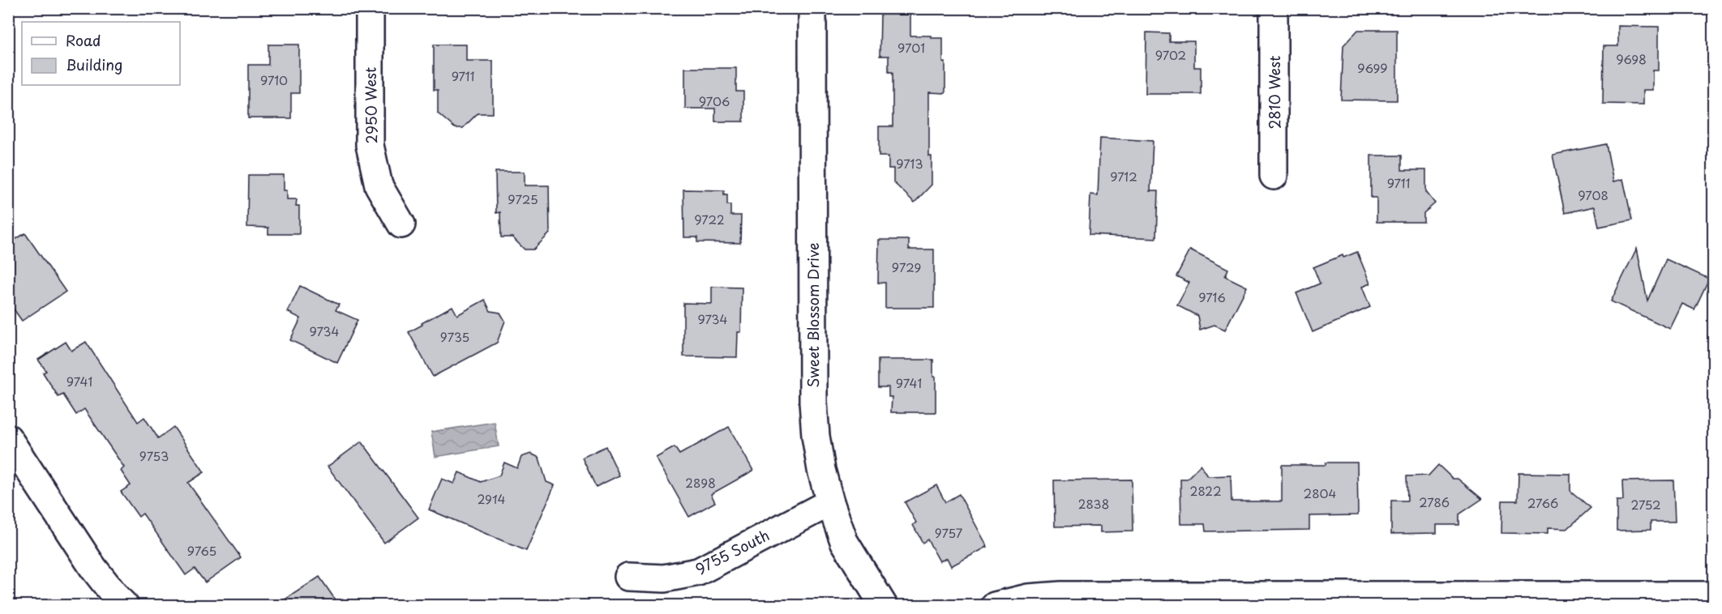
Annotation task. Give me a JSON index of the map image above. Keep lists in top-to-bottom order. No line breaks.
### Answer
{"streets":{"street":["2810 West","2950 West","Sweet Blossom Drive","9755 South"]},"crossings":[["Sweet Blossom Drive","9755 South"]],"house_numbers":["9701","9702","9698","9699","9711","9710","9706","9713","9712","9711","9708","9725","9722","9729","9716","9734","9734","9735","9741","9741","9753","2898","2822","2804","2914","2786","2766","2838","2752","9757","9765"],"legend":["Road","Building"]}
